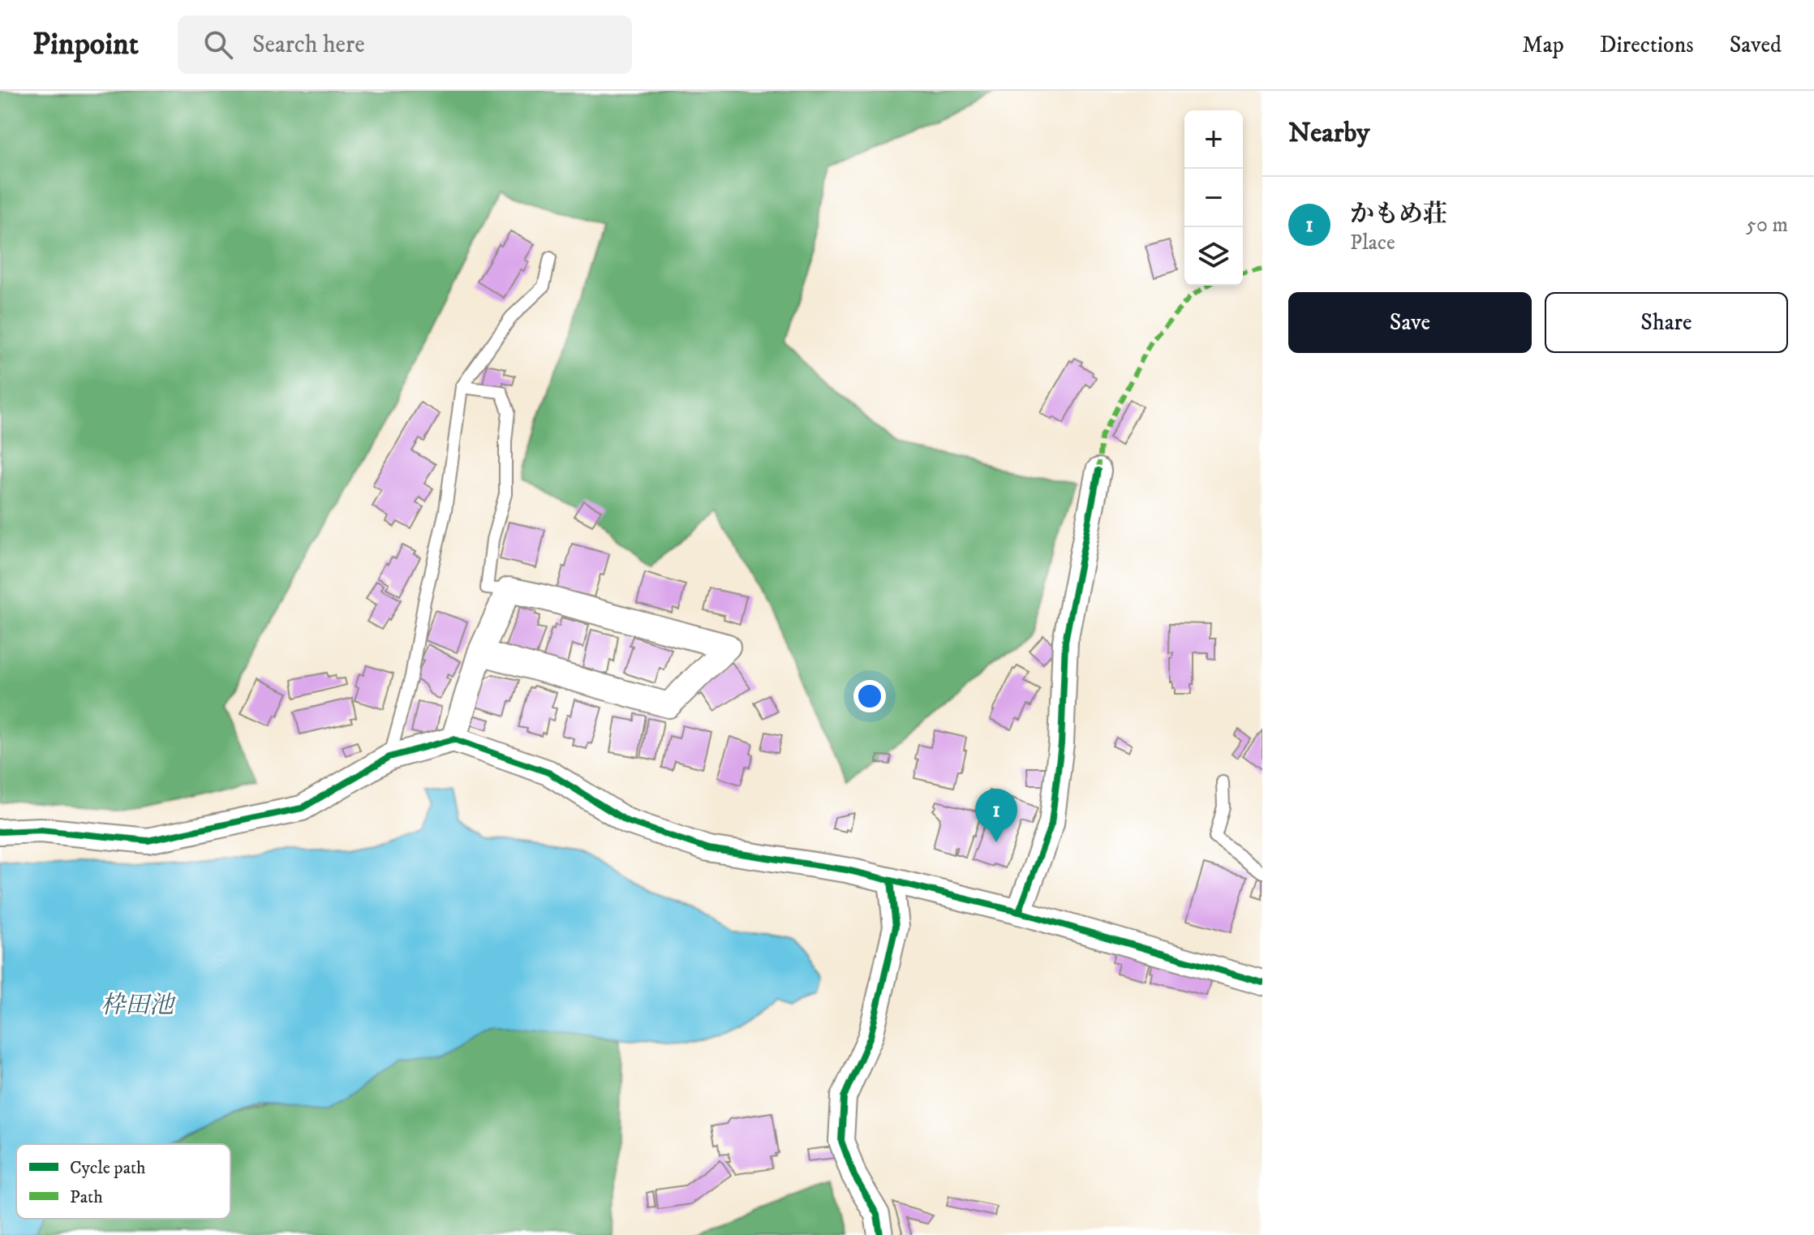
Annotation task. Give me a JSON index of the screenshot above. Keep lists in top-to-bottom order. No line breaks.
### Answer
{"water":["枠田池"],"legend":["Cycle path","Path"],"page":{"header":"Pinpoint","search":"Search here","nav":["Map","Directions","Saved"],"heading":"Nearby","map_buttons":["+","−"],"list":[{"mark":"1","name":"かもめ荘","note":"Place","value":"50 m"}],"buttons":["Save","Share"],"pins":"1"}}
